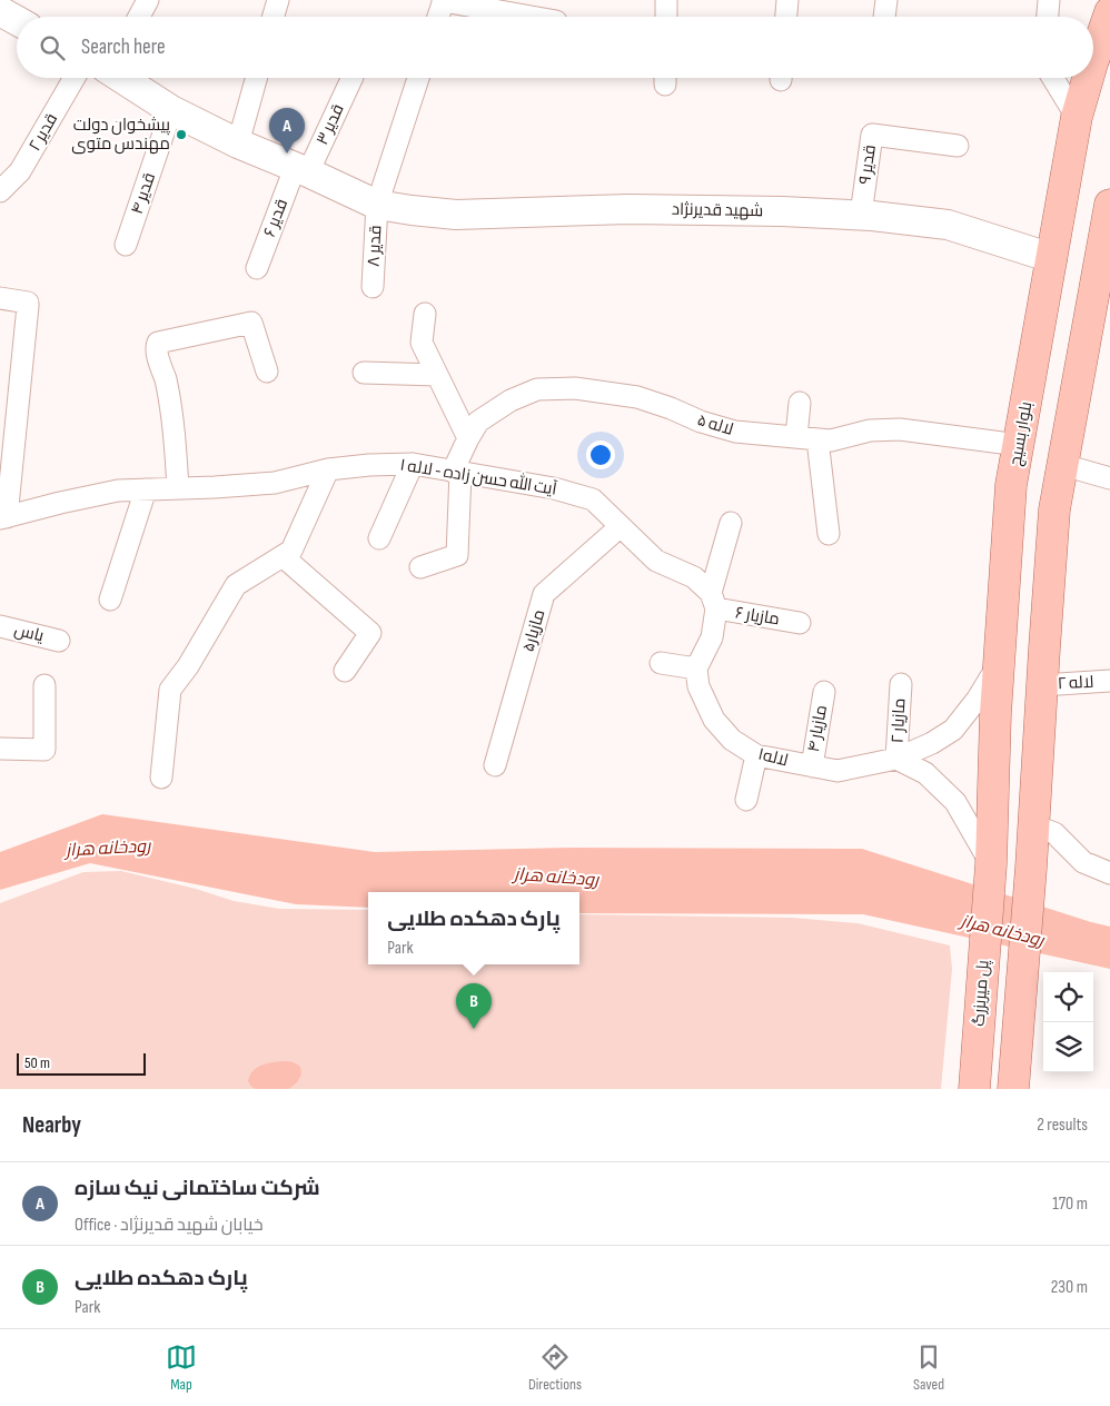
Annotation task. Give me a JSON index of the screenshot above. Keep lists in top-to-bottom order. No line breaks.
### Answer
{"streets":{"main road":["بلوار بسیج","پل میربزرگ"],"street":["قدیر ۳","قدیر ۲","قدیر ۹","قدیر ۴","شهید قدیرنژاد","قدیر ۶","قدیر ۸","لاله ۵","آیت الله حسن زاده - لاله ۱","مازیار ۶","مازیار۵","یاس","لاله ۲","مازیار ۲","مازیار ۴","لاله۱"]},"crossings":[["قدیر ۳","شهید قدیرنژاد"],["قدیر ۳","قدیر ۶"],["قدیر ۹","شهید قدیرنژاد"],["قدیر ۴","شهید قدیرنژاد"],["شهید قدیرنژاد","قدیر ۶"],["شهید قدیرنژاد","قدیر ۸"],["شهید قدیرنژاد","بلوار بسیج"],["لاله ۵","بلوار بسیج"],["لاله ۵","آیت الله حسن زاده - لاله ۱"],["بلوار بسیج","لاله۱"],["بلوار بسیج","پل میربزرگ"],["آیت الله حسن زاده - لاله ۱","مازیار ۶"],["آیت الله حسن زاده - لاله ۱","مازیار۵"],["مازیار ۲","لاله۱"],["مازیار ۴","لاله۱"]],"water":["رودخانه هراز"],"places":["پیشخوان دولت مهندس متوی"],"scale_bar":"50 m","page":{"search":"Search here","pins":["A","B"],"popup":["پارک دهکده طلایی","Park"],"scale":"50 m","heading":["Nearby","2 results"],"list":[{"mark":"A","name":"شرکت ساختمانی نیک سازه","note":"Office · خيابان شهيد قديرنژاد","value":"170 m"},{"mark":"B","name":"پارک دهکده طلایی","note":"Park","value":"230 m"}],"nav":["Map","Directions","Saved"]}}
